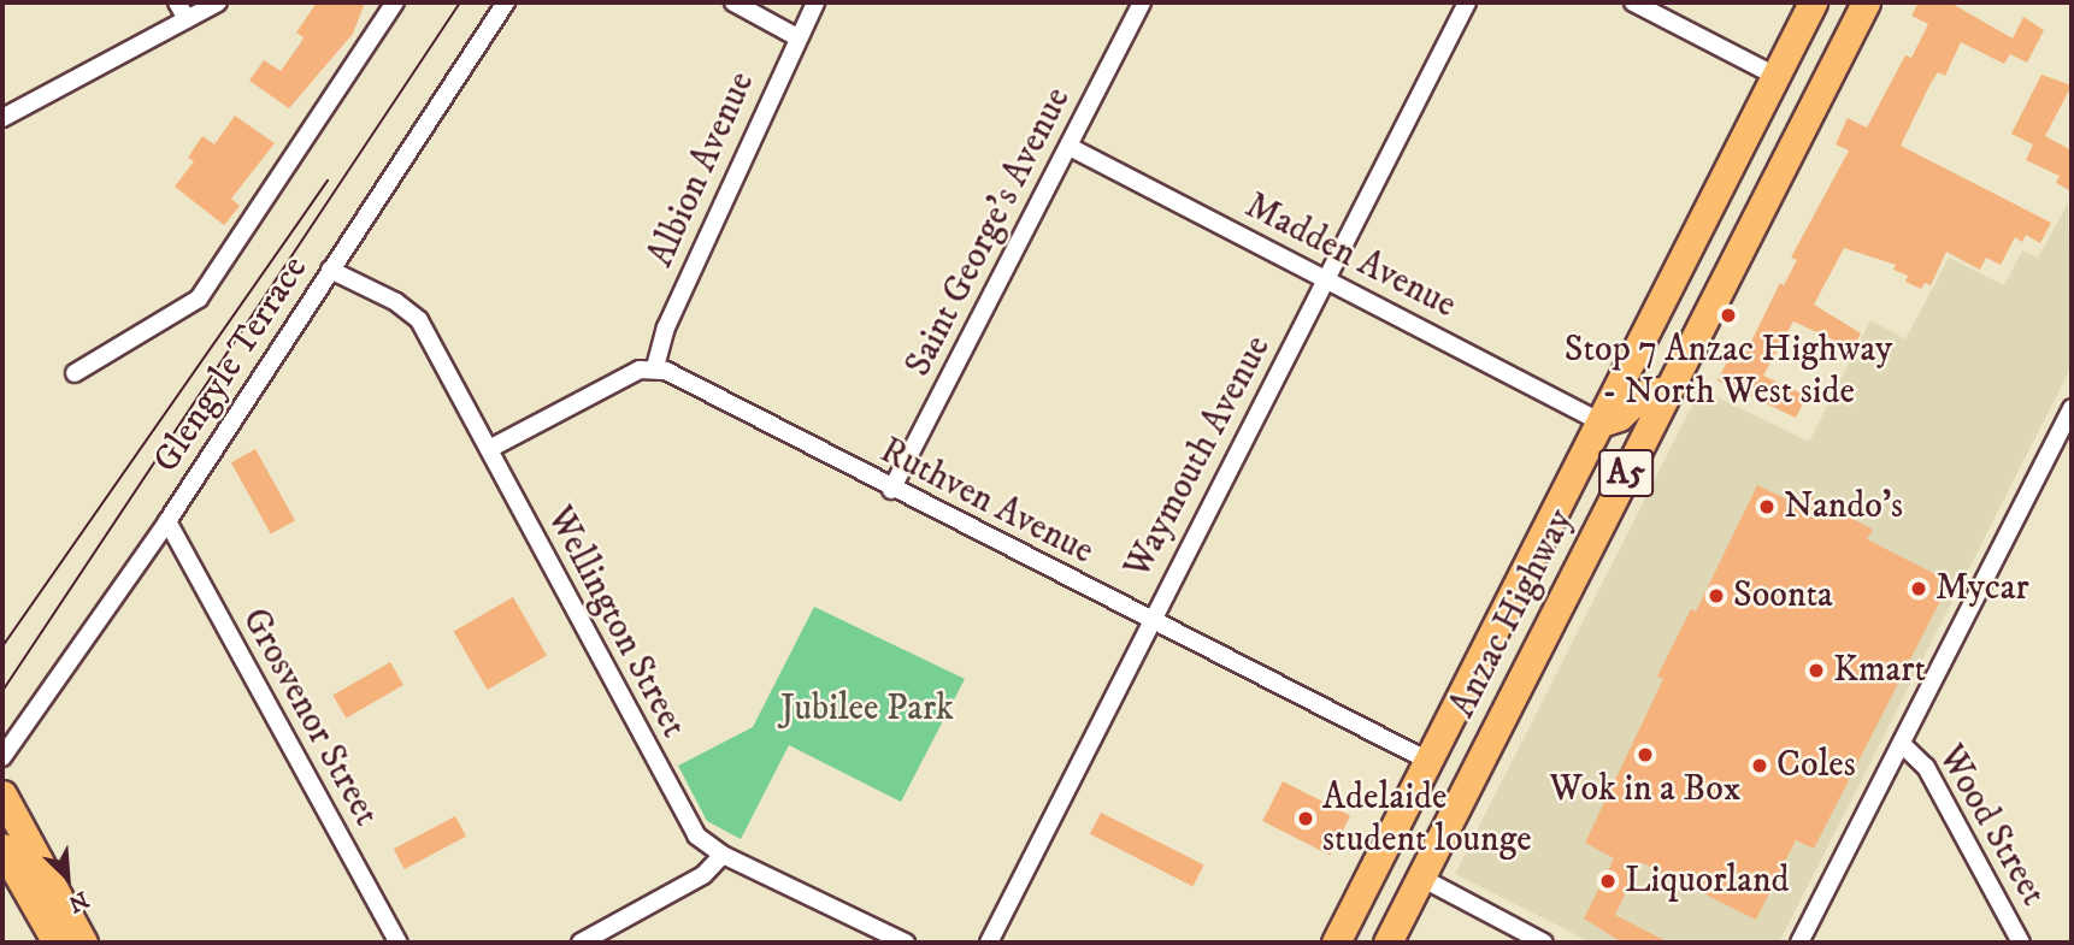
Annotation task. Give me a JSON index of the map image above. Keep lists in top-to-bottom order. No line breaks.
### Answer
{"streets":{"highway":["A5","Anzac Highway"],"street":["Albion Avenue","Saint George's Avenue","Madden Avenue","Glengyle Terrace","Waymouth Avenue","Ruthven Avenue","Wellington Street","Grosvenor Street","Wood Street"]},"crossings":[["Albion Avenue","Ruthven Avenue"],["Saint George's Avenue","Madden Avenue"],["Saint George's Avenue","Ruthven Avenue"],["Madden Avenue","Waymouth Avenue"],["Madden Avenue","Anzac Highway"],["Glengyle Terrace","Wellington Street"],["Glengyle Terrace","Grosvenor Street"],["Waymouth Avenue","Ruthven Avenue"],["Ruthven Avenue","Anzac Highway"]],"parks":["Jubilee Park"],"places":["Stop 7 Anzac Highway - North West side","Nando's","Mycar","Soonta","Kmart","Wok in a Box","Coles","Adelaide student lounge","Liquorland"],"north":"bottom right"}
